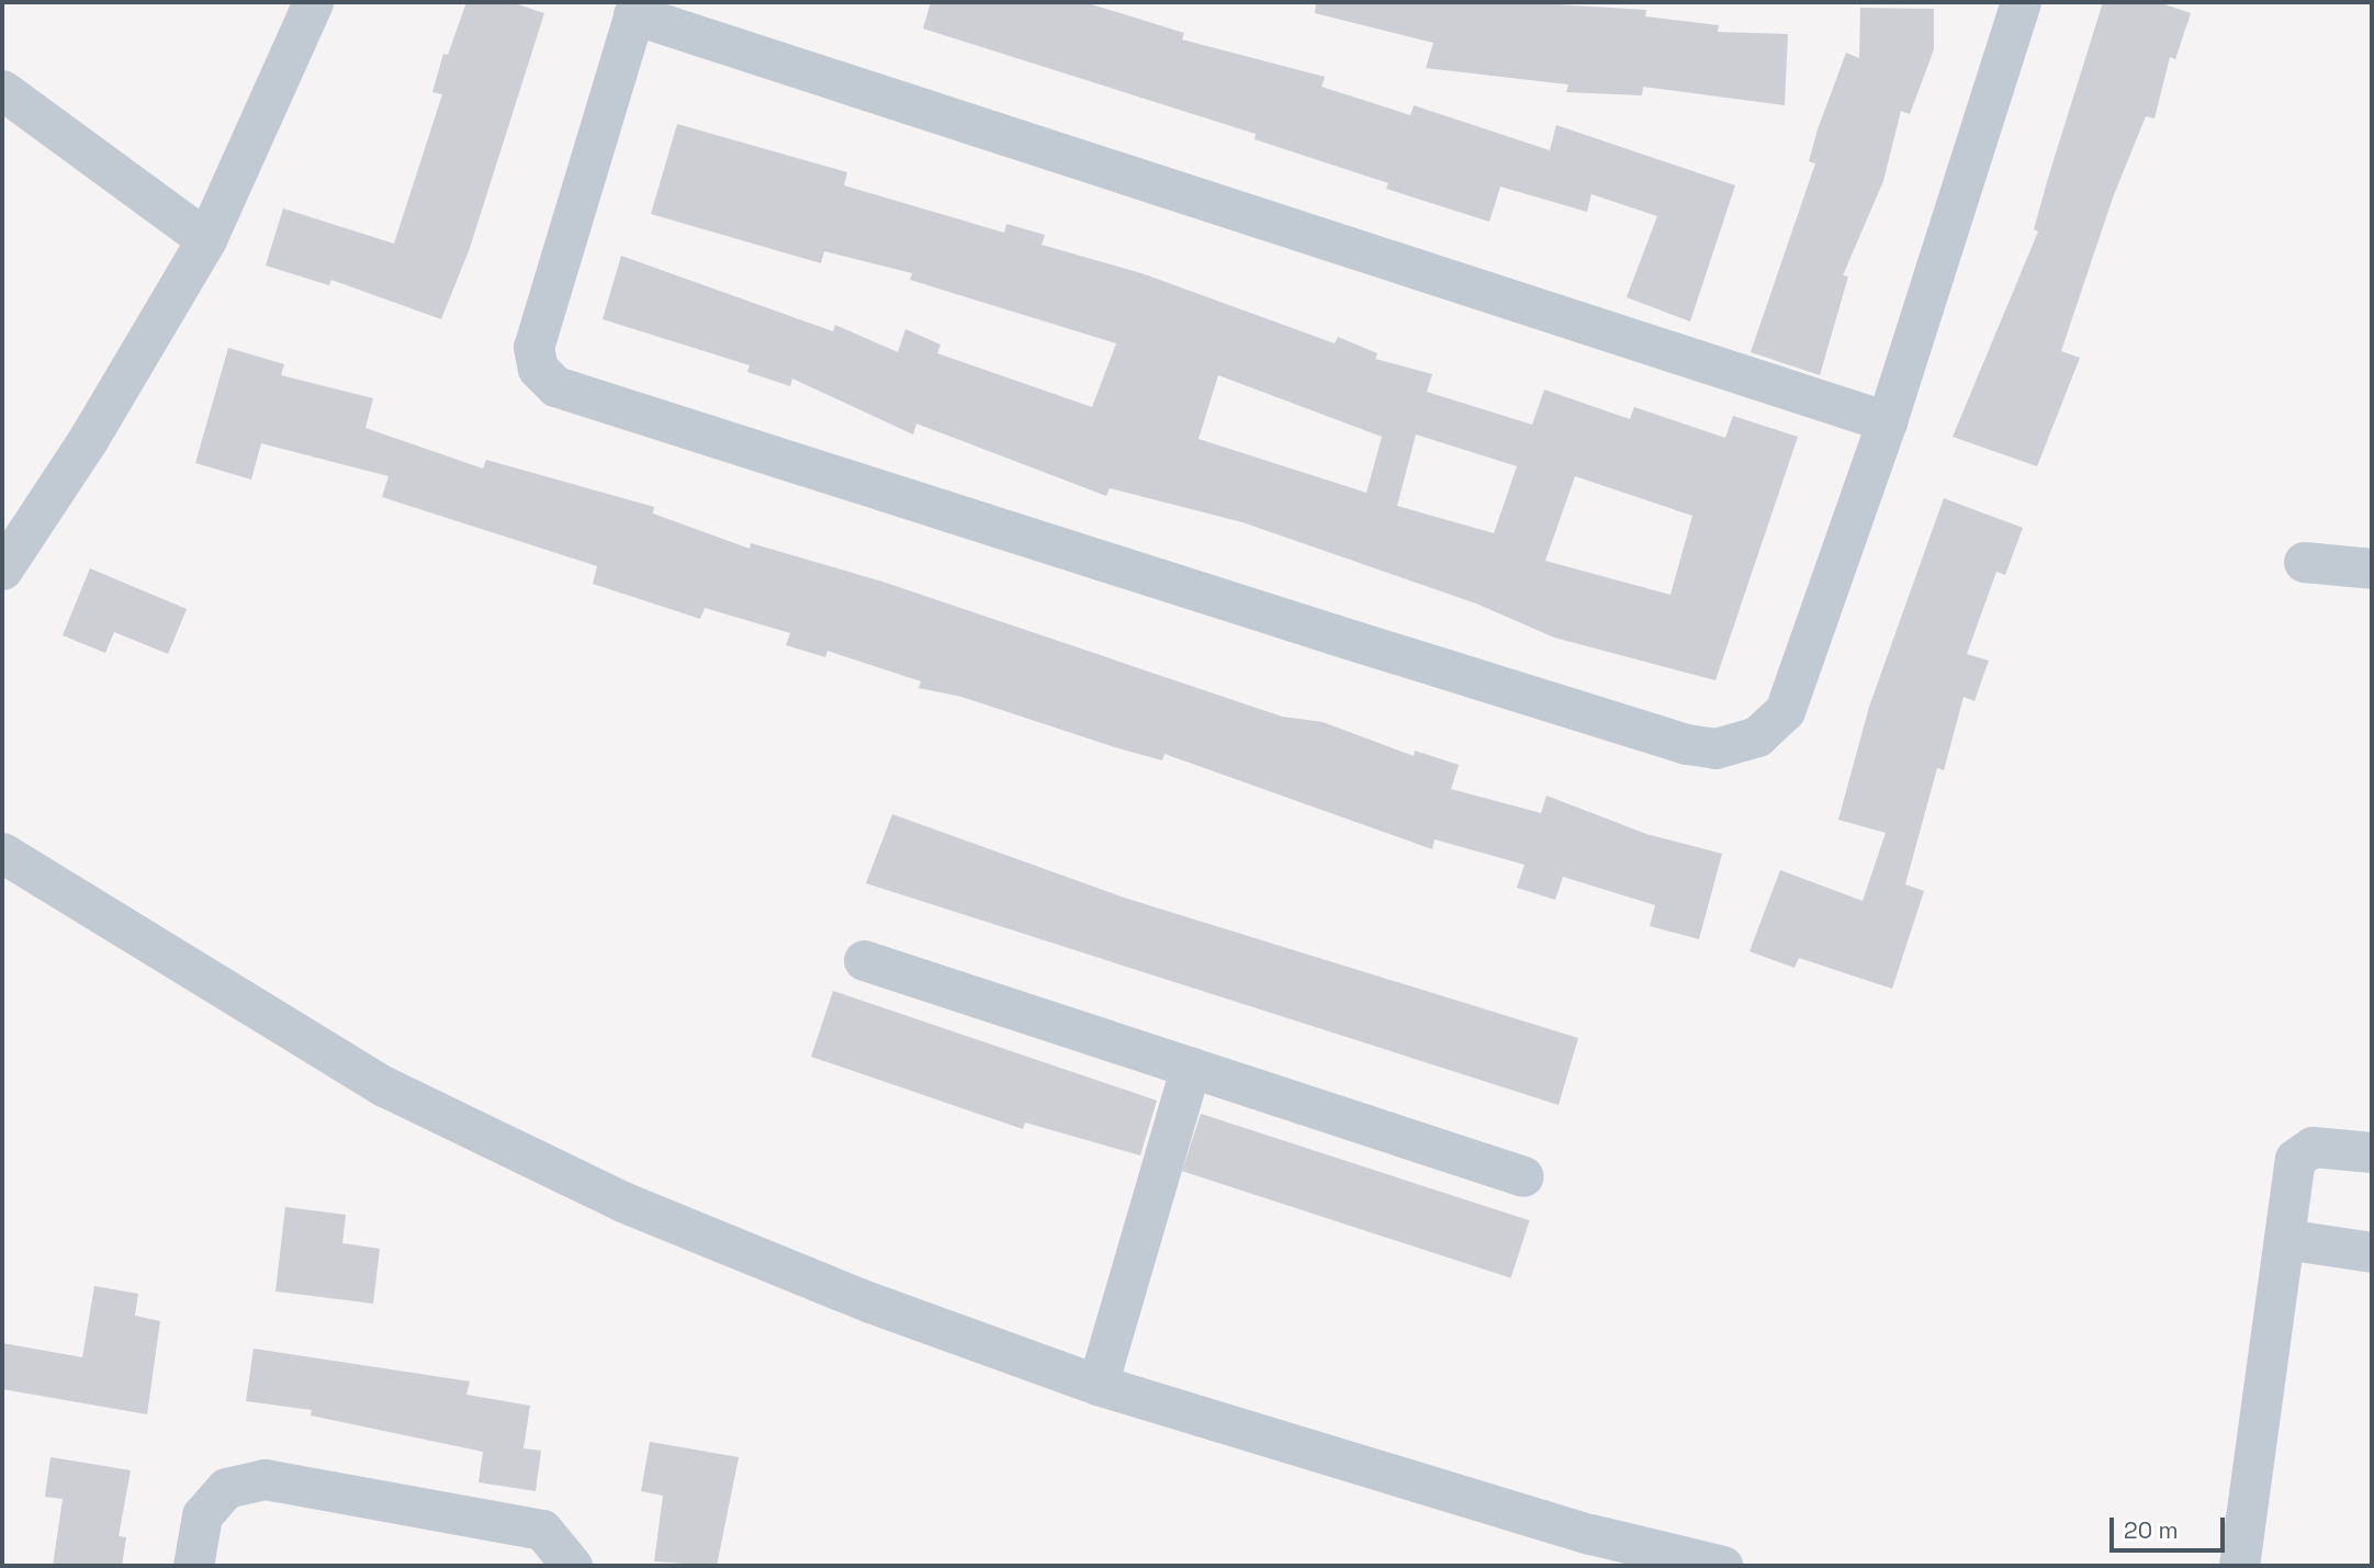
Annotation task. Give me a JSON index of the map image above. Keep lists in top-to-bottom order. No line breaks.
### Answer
{"scale_bar":"20 m"}
